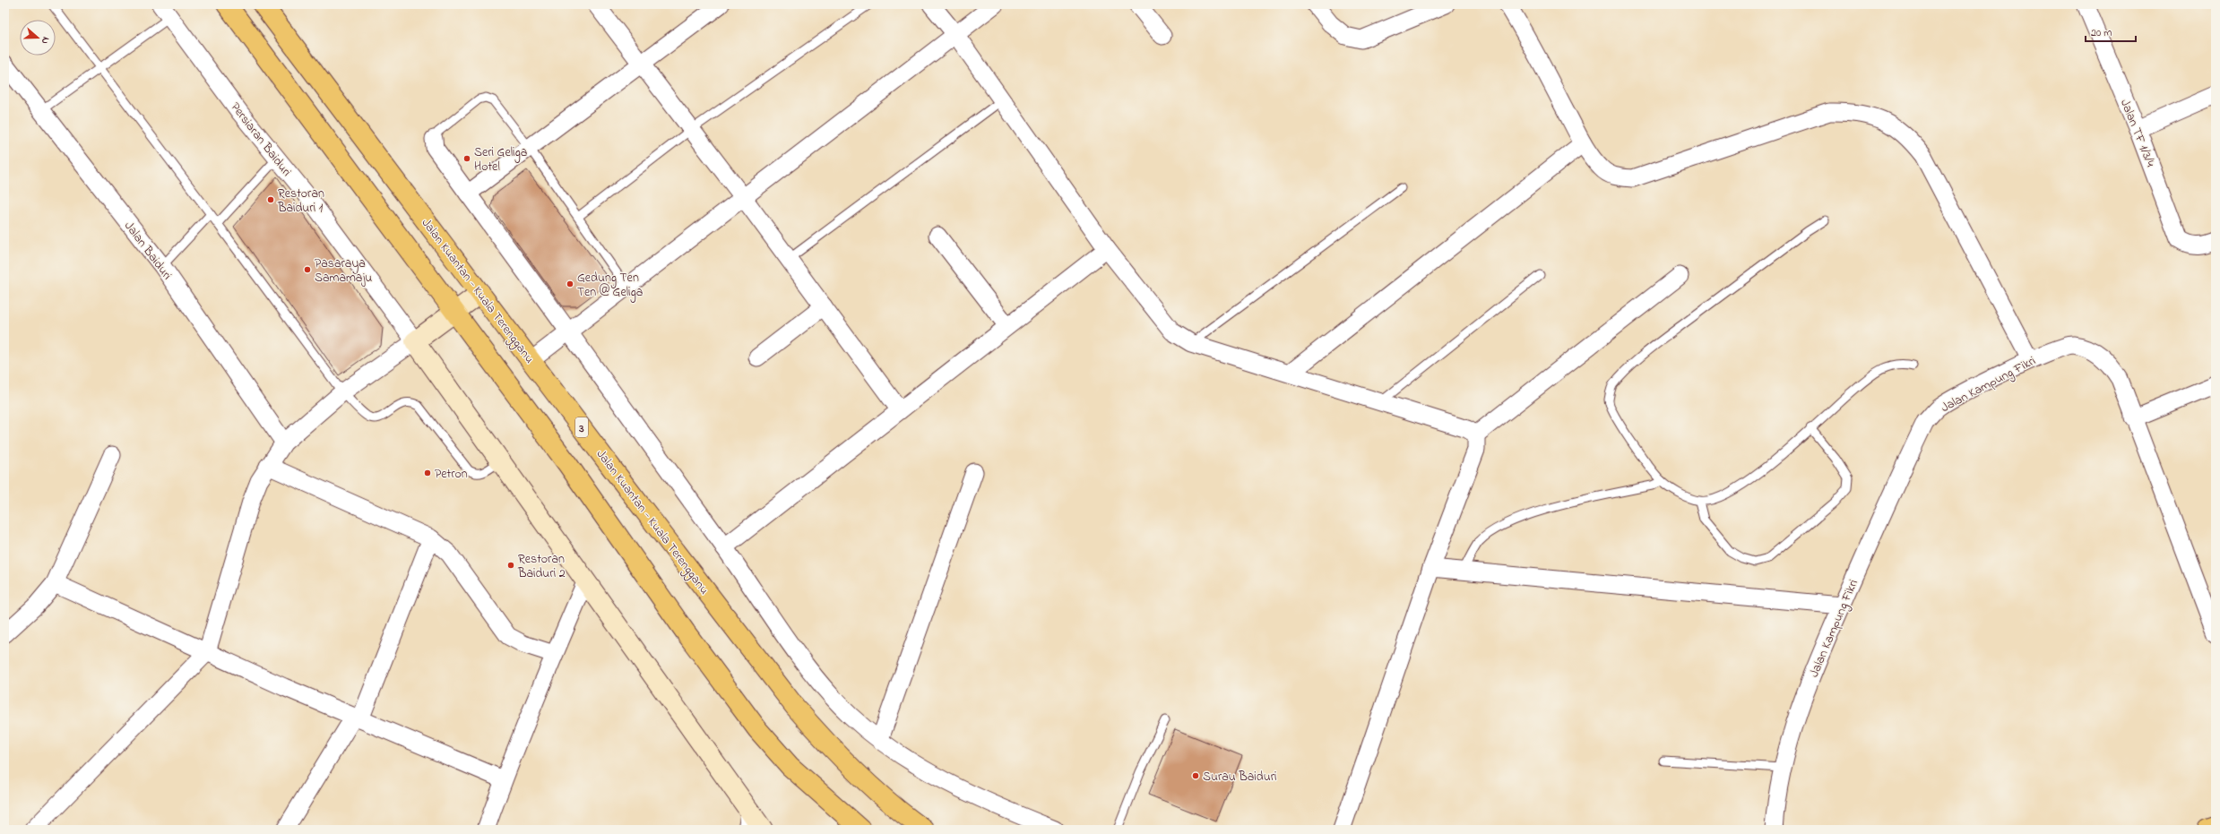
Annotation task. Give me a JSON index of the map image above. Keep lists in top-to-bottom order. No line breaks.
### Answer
{"streets":{"highway":["Jalan Kuantan - Kuala Terengganu","3"],"street":["Jalan TF 1/3/4","Persiaran Baiduri","Jalan Baiduri","Jalan Kampung Fikri"]},"places":["Seri Geliga Hotel","Restoran Baiduri 1","Pasaraya Samamaju","Gedung Ten Ten @ Geliga","Petron","Restoran Baiduri 2","Surau Baiduri"],"scale_bar":"20 m","north":"right"}
